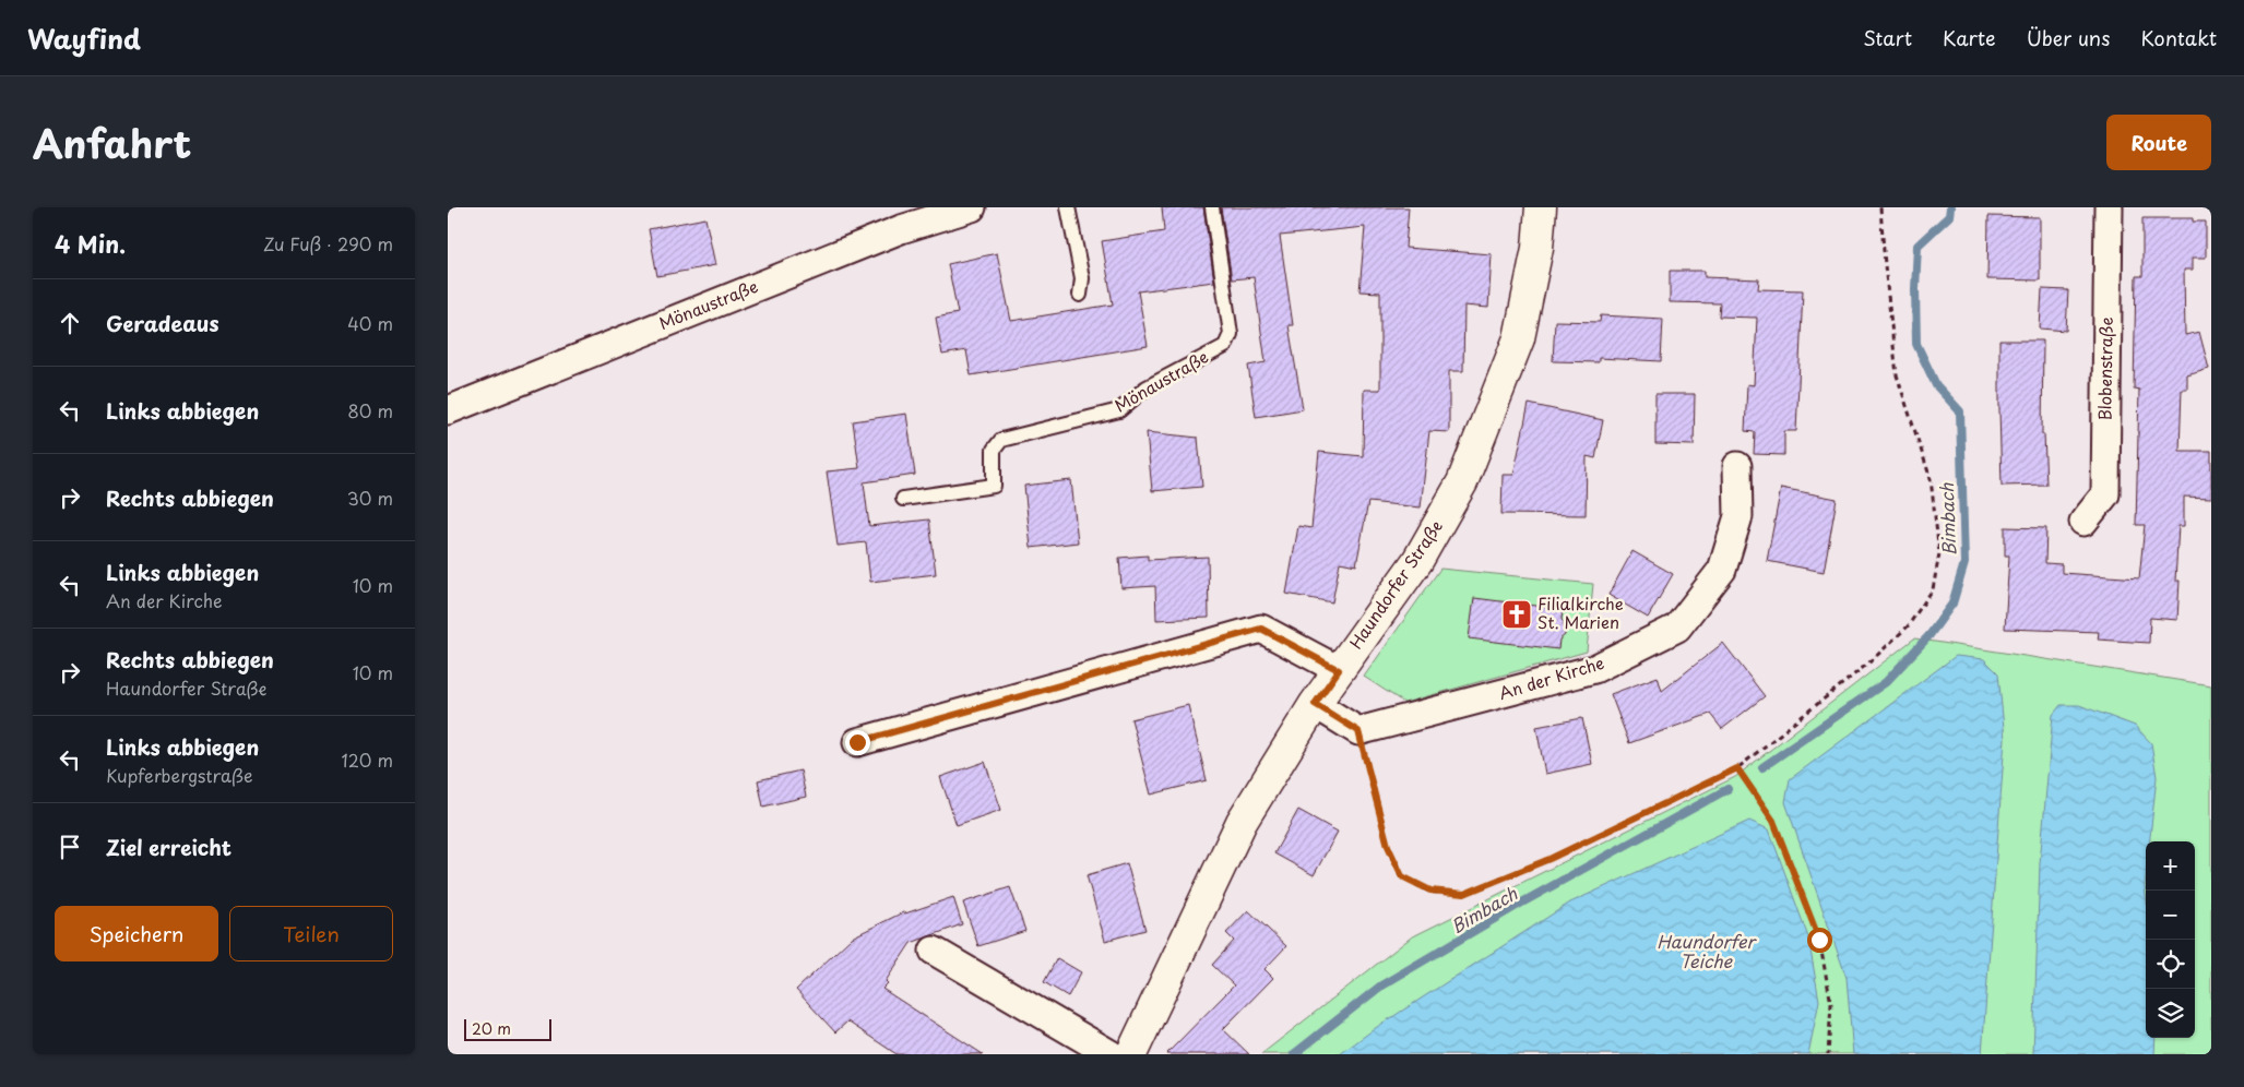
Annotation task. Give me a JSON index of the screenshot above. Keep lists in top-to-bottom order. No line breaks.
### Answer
{"streets":{"street":["Mönaustraße","Blobenstraße","Haundorfer Straße","An der Kirche"]},"water":["Bimbach","Haundorfer Teiche"],"places":{"church":["Filialkirche St. Marien"]},"scale_bar":"20 m","page":{"header":"Wayfind","nav":["Start","Karte","Über uns","Kontakt"],"title":"Anfahrt","buttons":["Route",["Speichern","Teilen"]],"heading":["4 Min.","Zu Fuß · 290 m"],"list":[["Geradeaus","40 m"],["Links abbiegen","80 m"],["Rechts abbiegen","30 m"],["Links abbiegen","An der Kirche","10 m"],["Rechts abbiegen","Haundorfer Straße","10 m"],["Links abbiegen","Kupferbergstraße","120 m"],"Ziel erreicht"],"map_buttons":["+","−"],"scale":"20 m"}}
